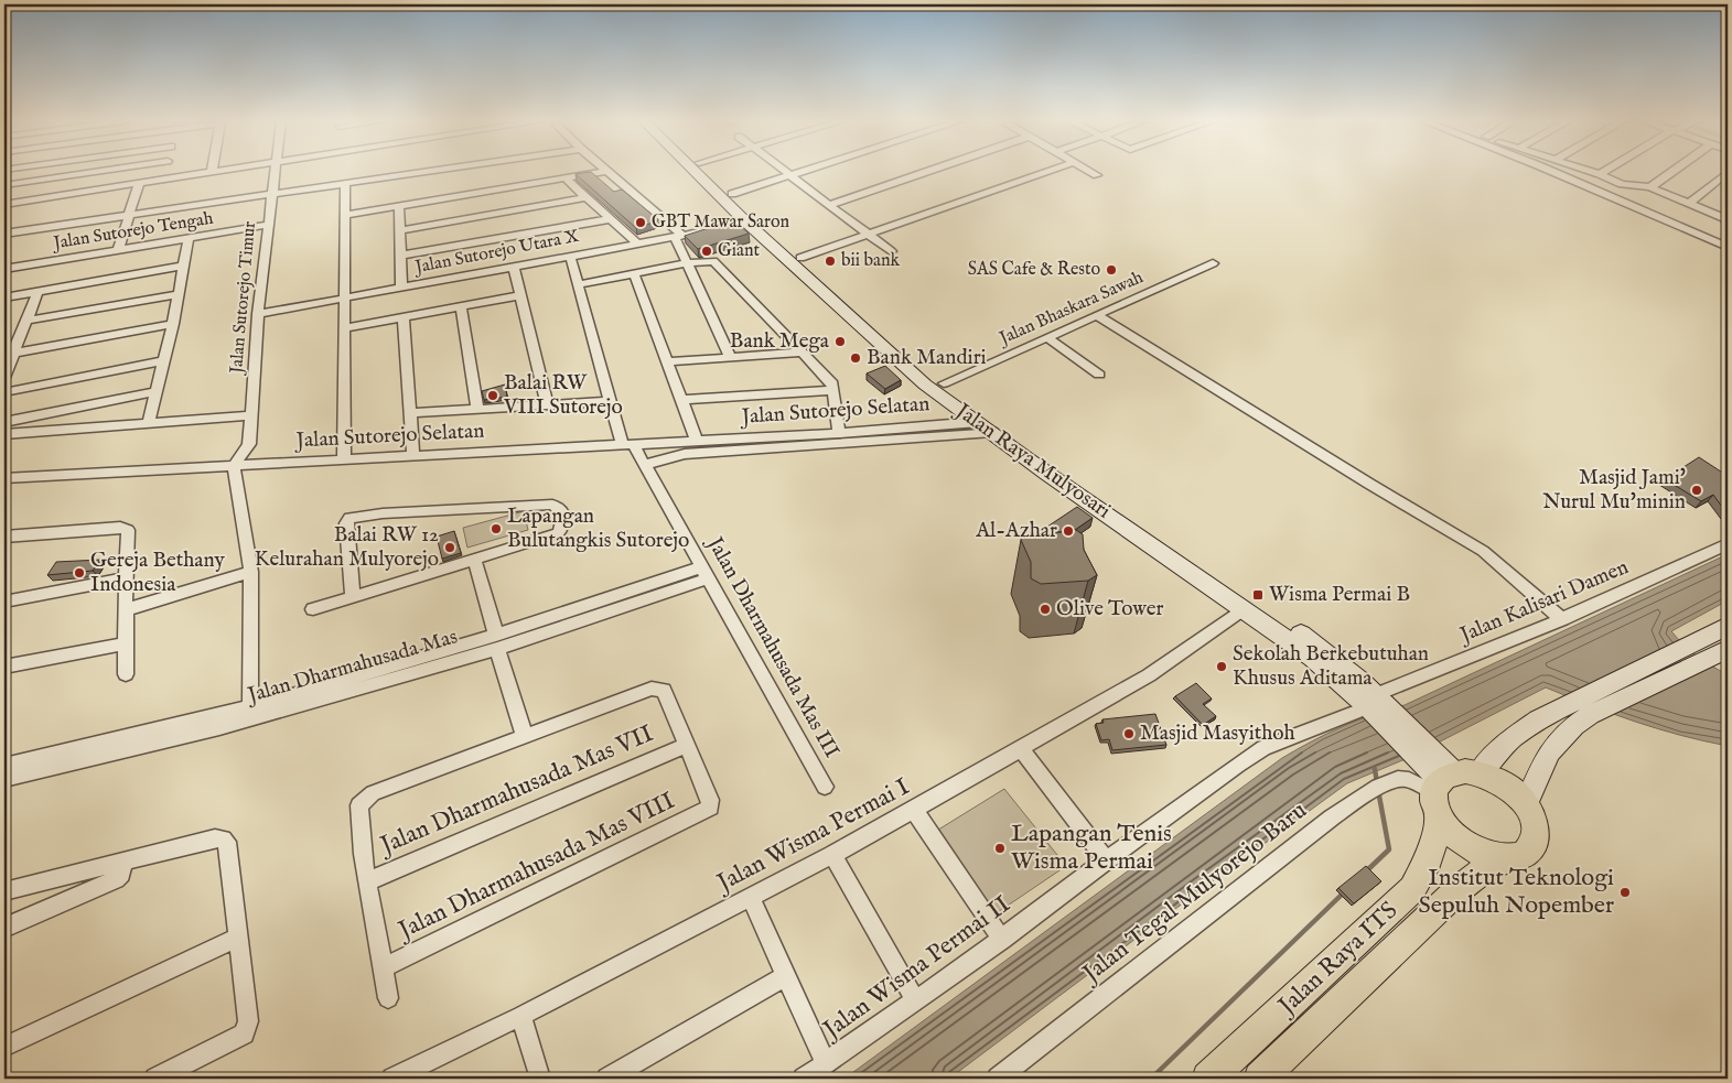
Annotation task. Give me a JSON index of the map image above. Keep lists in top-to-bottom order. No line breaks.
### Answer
{"streets":{"main road":["Jalan Raya Mulyosari","Jalan Raya ITS"],"street":["Jalan Sutorejo Tengah","Jalan Sutorejo Utara X","Jalan Sutorejo Timur","Jalan Bhaskara Sawah","Jalan Sutorejo Selatan","Jalan Kalisari Damen","Jalan Dharmahusada Mas III","Jalan Dharmahusada Mas","Jalan Dharmahusada Mas VII","Jalan Wisma Permai I","Jalan Dharmahusada Mas VIII","Jalan Tegal Mulyorejo Baru","Jalan Wisma Permai II"]},"crossings":[["Jalan Sutorejo Tengah","Jalan Sutorejo Timur"],["Jalan Sutorejo Utara X","Jalan Sutorejo Timur"],["Jalan Sutorejo Utara X","Jalan Raya Mulyosari"],["Jalan Sutorejo Utara X","Jalan Dharmahusada Mas III"],["Jalan Sutorejo Timur","Jalan Sutorejo Selatan"],["Jalan Bhaskara Sawah","Jalan Raya Mulyosari"],["Jalan Sutorejo Selatan","Jalan Raya Mulyosari"],["Jalan Sutorejo Selatan","Jalan Dharmahusada Mas III"],["Jalan Raya Mulyosari","Jalan Kalisari Damen"],["Jalan Raya Mulyosari","Jalan Wisma Permai I"],["Jalan Raya Mulyosari","Jalan Tegal Mulyorejo Baru"],["Jalan Raya Mulyosari","Jalan Raya ITS"],["Jalan Raya Mulyosari","Jalan Wisma Permai II"],["Jalan Kalisari Damen","Jalan Wisma Permai II"],["Jalan Dharmahusada Mas III","Jalan Dharmahusada Mas"],["Jalan Dharmahusada Mas VII","Jalan Dharmahusada Mas VIII"],["Jalan Tegal Mulyorejo Baru","Jalan Raya ITS"]],"places":{"other":["GBT Mawar Saron","Giant","bii bank","SAS Cafe & Resto","Bank Mega","Bank Mandiri","Balai RW VIII Sutorejo","Masjid Jami' Nurul Mu'minin","Lapangan Bulutangkis Sutorejo","Al-Azhar","Balai RW 12 Kelurahan Mulyorejo","Gereja Bethany Indonesia","Olive Tower","Sekolah Berkebutuhan Khusus Aditama","Masjid Masyithoh","Lapangan Tenis Wisma Permai","Institut Teknologi Sepuluh Nopember"],"transit":["Wisma Permai B"]}}
